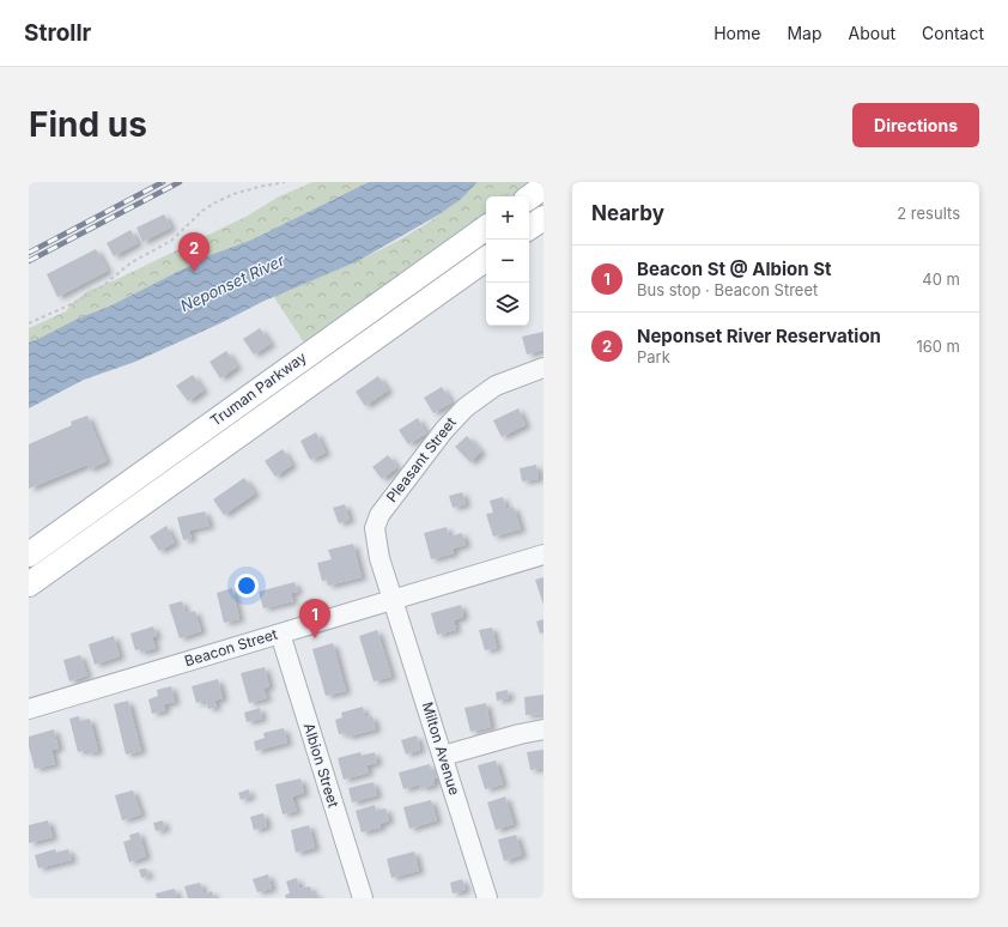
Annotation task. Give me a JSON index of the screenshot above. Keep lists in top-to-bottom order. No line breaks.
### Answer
{"streets":{"main road":["Truman Parkway"],"street":["Pleasant Street","Beacon Street","Milton Avenue","Albion Street"]},"crossings":[["Pleasant Street","Beacon Street"],["Pleasant Street","Milton Avenue"],["Beacon Street","Milton Avenue"],["Beacon Street","Albion Street"]],"water":["Neponset River"],"page":{"header":"Strollr","nav":["Home","Map","About","Contact"],"buttons":"Directions","title":"Find us","heading":["Nearby","2 results"],"map_buttons":["+","−"],"pins":["2","1"],"list":[{"mark":"1","name":"Beacon St @ Albion St","note":"Bus stop · Beacon Street","value":"40 m"},{"mark":"2","name":"Neponset River Reservation","note":"Park","value":"160 m"}]}}
